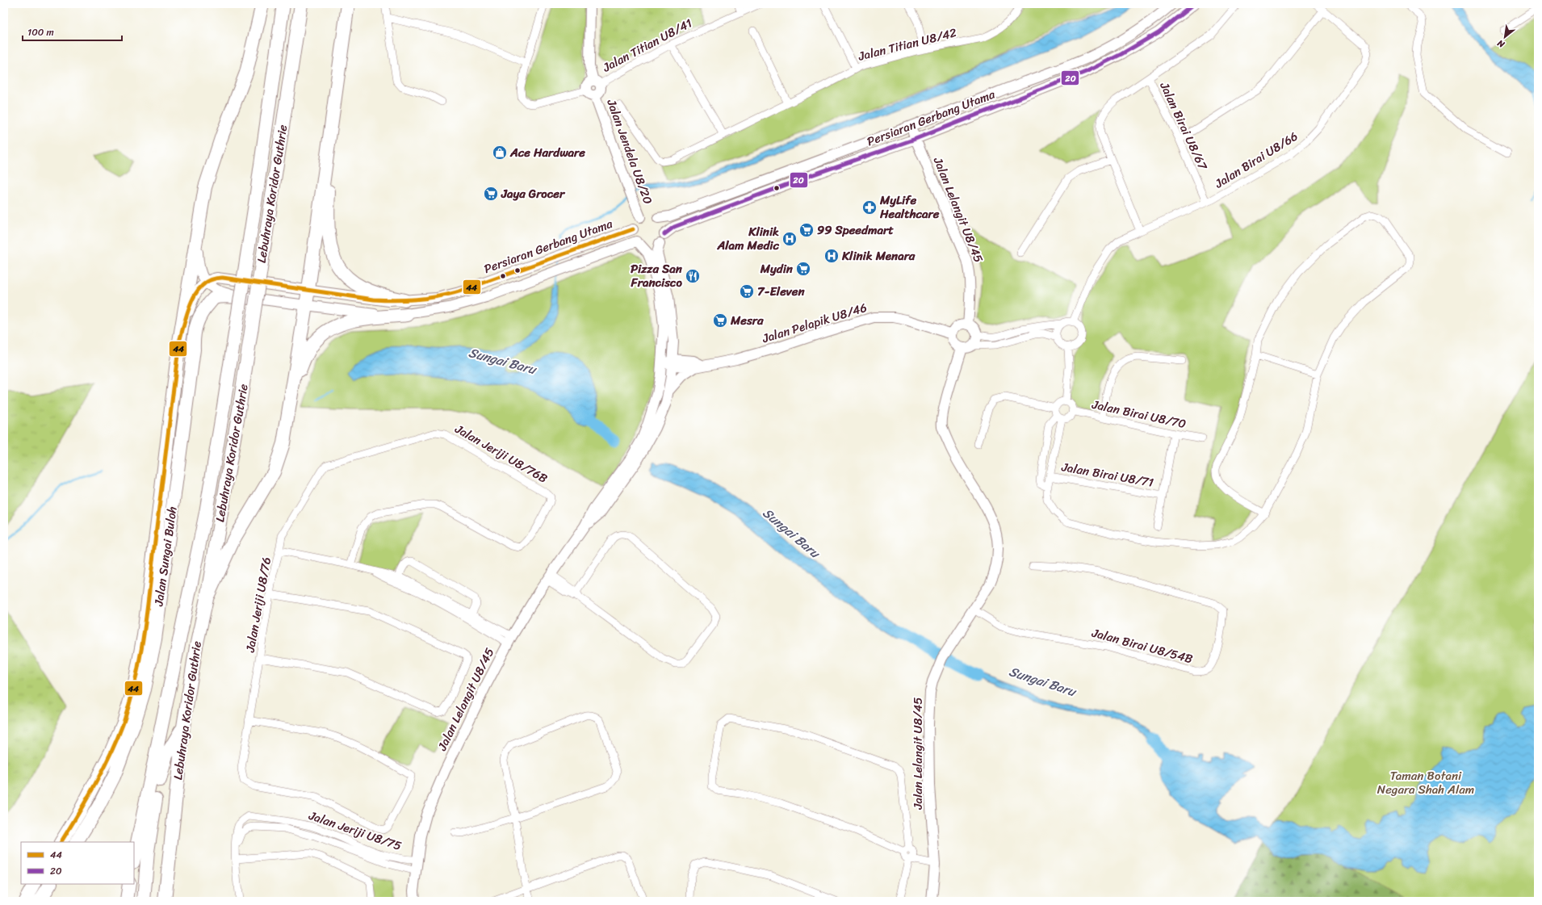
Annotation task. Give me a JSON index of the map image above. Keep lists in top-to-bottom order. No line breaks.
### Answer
{"streets":{"highway":["Lebuhraya Koridor Guthrie","Jalan Sungai Buloh"],"street":["Jalan Titian U8/42","Jalan Titian U8/41","Persiaran Gerbang Utama","Jalan Birai U8/67","Jalan Jendela U8/20","Jalan Birai U8/66","Jalan Lelangit U8/45","Jalan Pelapik U8/46","Jalan Birai U8/70","Jalan Jeriji U8/76B","Jalan Birai U8/71","Jalan Jeriji U8/76","Jalan Birai U8/54B","Jalan Jeriji U8/75"]},"crossings":[["Jalan Titian U8/41","Jalan Jendela U8/20"],["Persiaran Gerbang Utama","Jalan Jendela U8/20"],["Persiaran Gerbang Utama","Jalan Lelangit U8/45"],["Persiaran Gerbang Utama","Jalan Sungai Buloh"],["Jalan Birai U8/67","Jalan Birai U8/66"],["Jalan Jendela U8/20","Jalan Lelangit U8/45"],["Jalan Lelangit U8/45","Jalan Pelapik U8/46"],["Jalan Lelangit U8/45","Jalan Jeriji U8/76"],["Jalan Lelangit U8/45","Jalan Birai U8/54B"],["Jalan Lelangit U8/45","Jalan Jeriji U8/75"],["Jalan Birai U8/70","Jalan Birai U8/71"],["Jalan Jeriji U8/76B","Jalan Jeriji U8/76"]],"water":["Sungai Baru"],"parks":["Taman Botani Negara Shah Alam"],"places":{"shop":["Ace Hardware"],"supermarket":["Jaya Grocer","99 Speedmart","Mydin","7-Eleven","Mesra"],"pharmacy":["MyLife Healthcare"],"hospital":["Klinik Alam Medic","Klinik Menara"],"restaurant":["Pizza San Francisco"]},"lines":["transit line 20","transit line 44"],"legend":["44","20"],"scale_bar":"100 m","north":"bottom left"}
